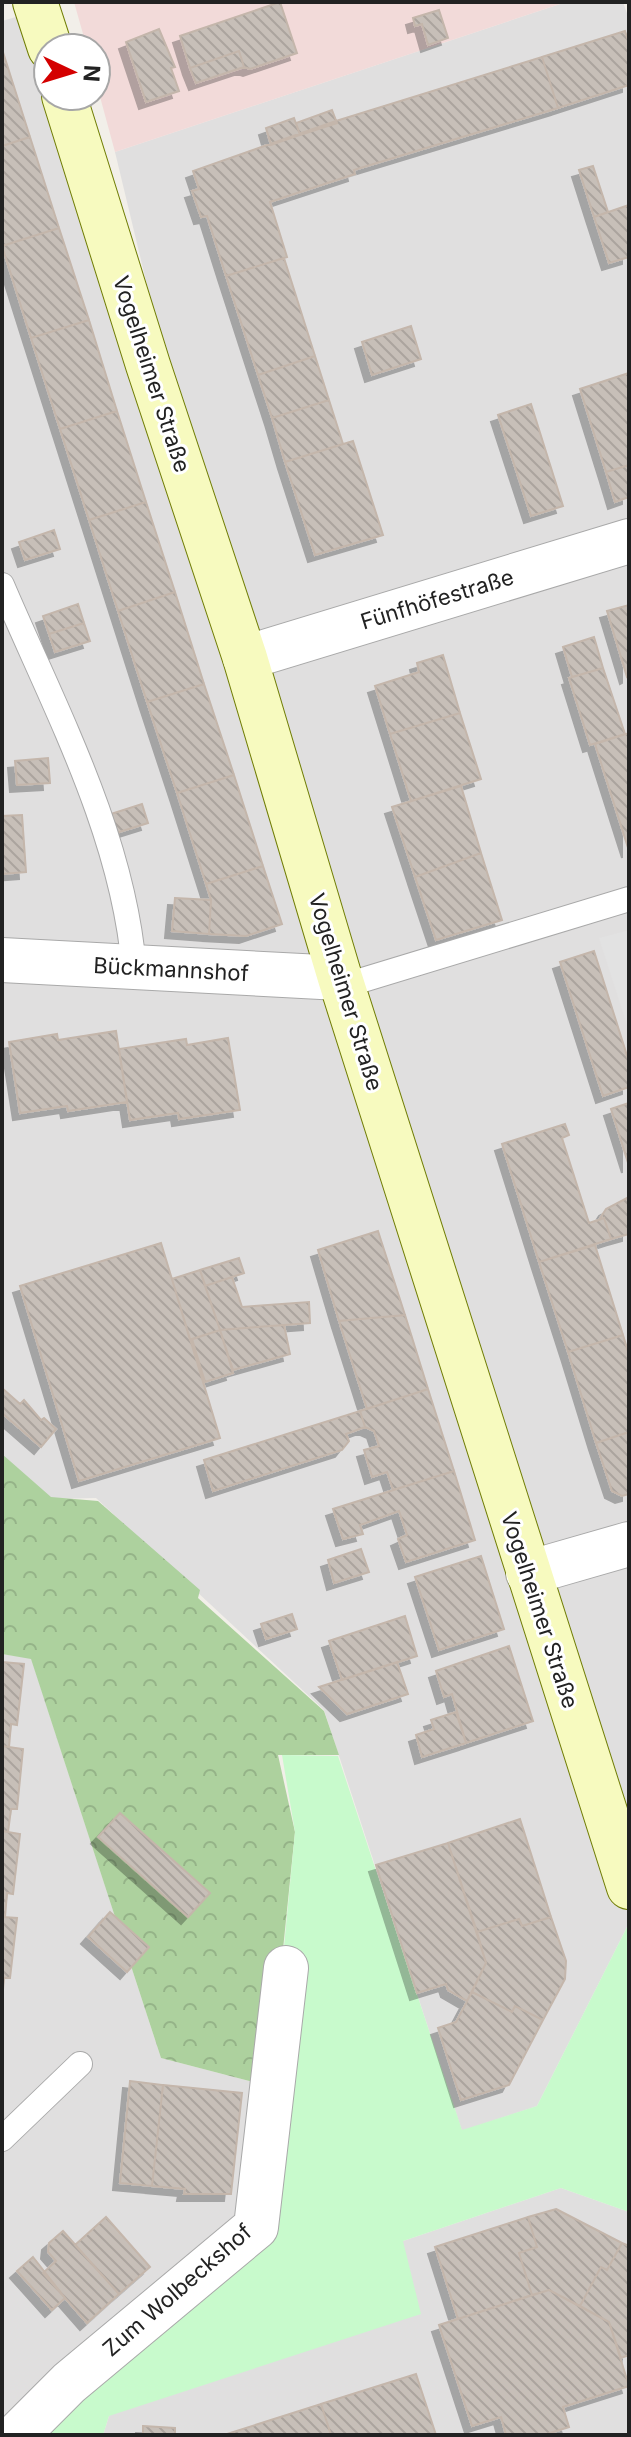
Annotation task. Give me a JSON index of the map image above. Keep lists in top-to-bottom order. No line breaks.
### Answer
{"streets":{"main road":["Vogelheimer Straße"],"street":["Fünfhöfestraße","Bückmannshof","Zum Wolbeckshof"]},"crossings":[["Vogelheimer Straße","Fünfhöfestraße"],["Vogelheimer Straße","Bückmannshof"]],"north":"right"}
